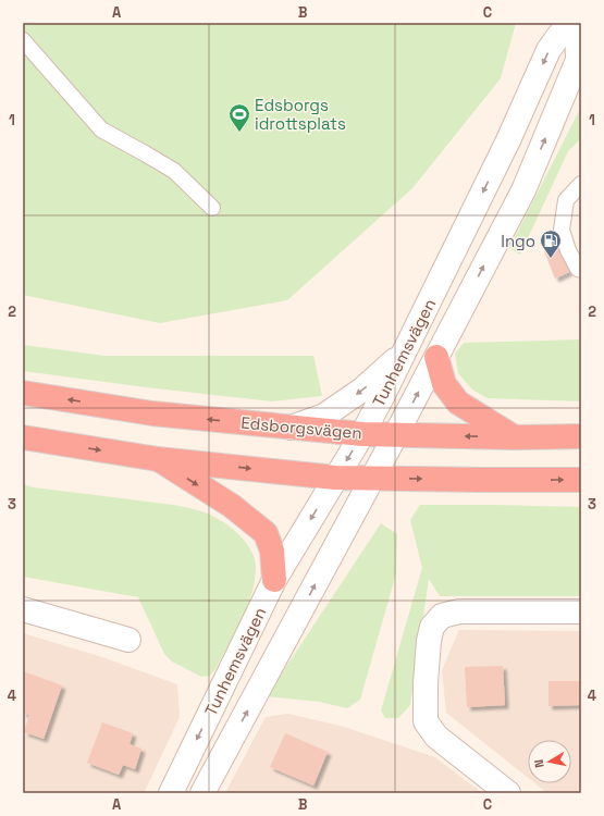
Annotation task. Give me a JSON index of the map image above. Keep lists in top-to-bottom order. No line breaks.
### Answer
{"streets":{"highway":["Edsborgsvägen"],"street":["Tunhemsvägen"]},"crossings":[["Tunhemsvägen","Edsborgsvägen"]],"places":{"sports":["Edsborgs idrottsplats"],"fuel station":["Ingo"]},"north":"left","grid":{"columns":["A","B","C"],"rows":["1","2","3","4"]}}
